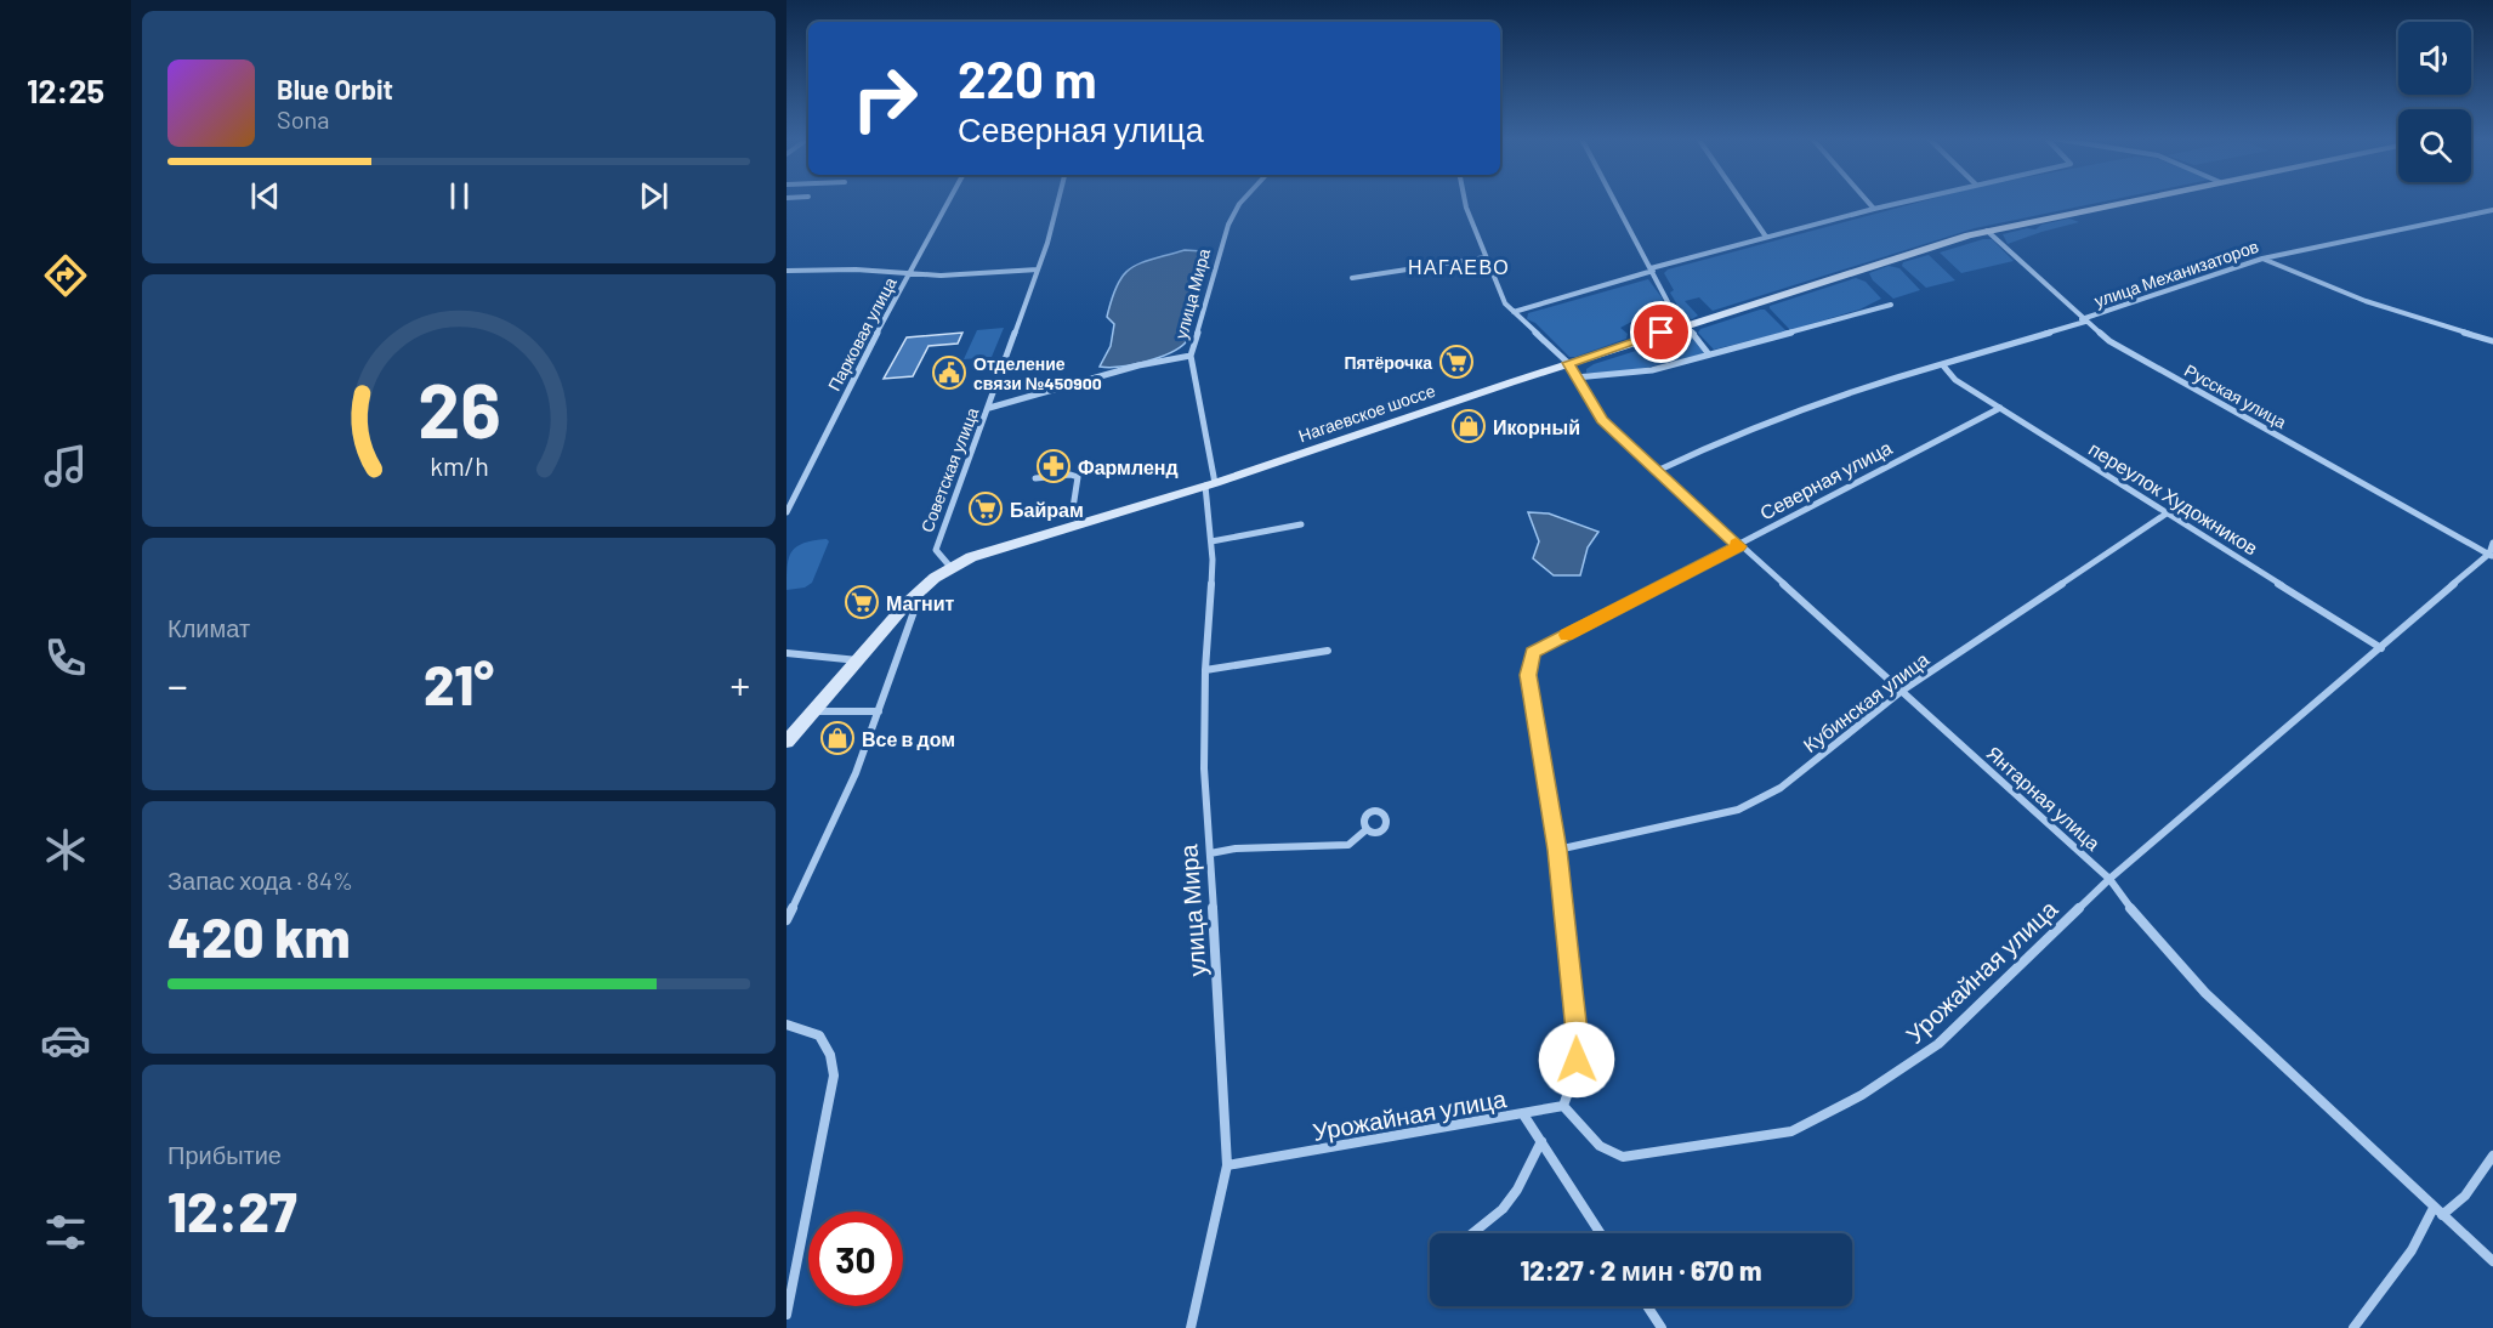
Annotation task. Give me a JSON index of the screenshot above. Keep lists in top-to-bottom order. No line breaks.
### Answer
{"streets":{"street":["улица Механизаторов","улица Мира","Парковая улица","Русская улица","Нагаевское шоссе","Советская улица","Северная улица","переулок Художников","Кубинская улица","Янтарная улица","Урожайная улица"]},"crossings":[["улица Механизаторов","Русская улица"],["улица Механизаторов","переулок Художников"],["улица Механизаторов","Янтарная улица"],["улица Мира","Нагаевское шоссе"],["улица Мира","Урожайная улица"],["Русская улица","Нагаевское шоссе"],["Русская улица","Урожайная улица"],["Нагаевское шоссе","Советская улица"],["Нагаевское шоссе","Янтарная улица"],["Северная улица","переулок Художников"],["Северная улица","Кубинская улица"],["Северная улица","Янтарная улица"],["Северная улица","Урожайная улица"],["переулок Художников","Кубинская улица"],["переулок Художников","Урожайная улица"],["Кубинская улица","Янтарная улица"],["Янтарная улица","Урожайная улица"]],"districts":["НАГАЕВО"],"places":{"supermarket":["Пятёрочка","Байрам","Магнит"],"public building":["Отделение связи №450900"],"shop":["Икорный","Все в дом"],"pharmacy":["Фармленд"]},"page":{"tabs":"12:25","turn":["220 m","Северная улица"],"song":["Blue Orbit","Sona"],"tile":["Климат",["Запас хода · 84%","420 km"],["Прибытие","12:27"]],"heat":["−","21°","+"],"limit":"30","trip":"12:27 · 2 мин · 670 m","gauge":["26","km/h"]}}
